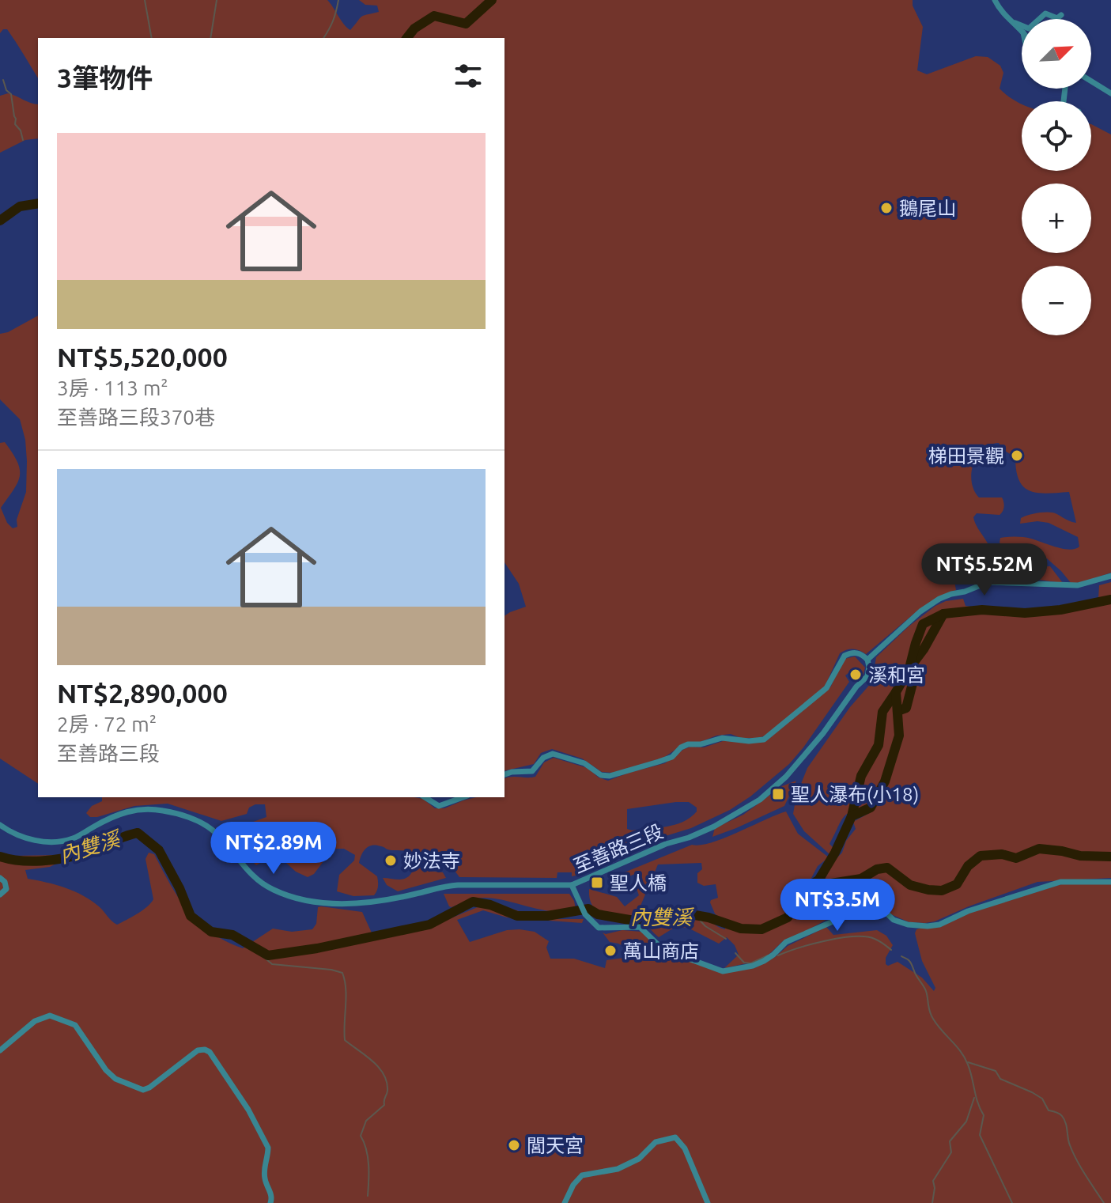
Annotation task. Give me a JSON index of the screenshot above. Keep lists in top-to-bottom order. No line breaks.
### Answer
{"streets":{"street":["至善路三段"]},"water":["內雙溪"],"places":{"other":["鵝尾山","梯田景觀","溪和宮","妙法寺","萬山商店","閭天宮"],"transit":["聖人瀑布(小18)","聖人橋"]},"north":"top right","page":{"map_buttons":["+","−"],"heading":"3筆物件","list":[{"name":"NT$5,520,000","note":"3房 · 113 m² · 至善路三段370巷"},{"name":"NT$2,890,000","note":"2房 · 72 m² · 至善路三段"}],"price":["NT$5.52M","NT$2.89M","NT$3.5M"]}}
